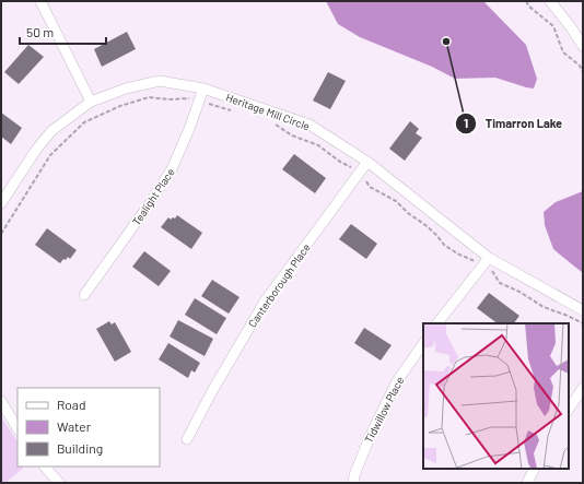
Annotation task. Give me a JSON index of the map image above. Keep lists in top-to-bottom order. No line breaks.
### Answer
{"streets":{"street":["Heritage Mill Circle","Tealight Place","Canterborough Place","Tidwillow Place"]},"crossings":[["Heritage Mill Circle","Tealight Place"],["Heritage Mill Circle","Canterborough Place"]],"places":["Timarron Lake"],"legend":["Road","Water","Building"],"scale_bar":"50 m"}
